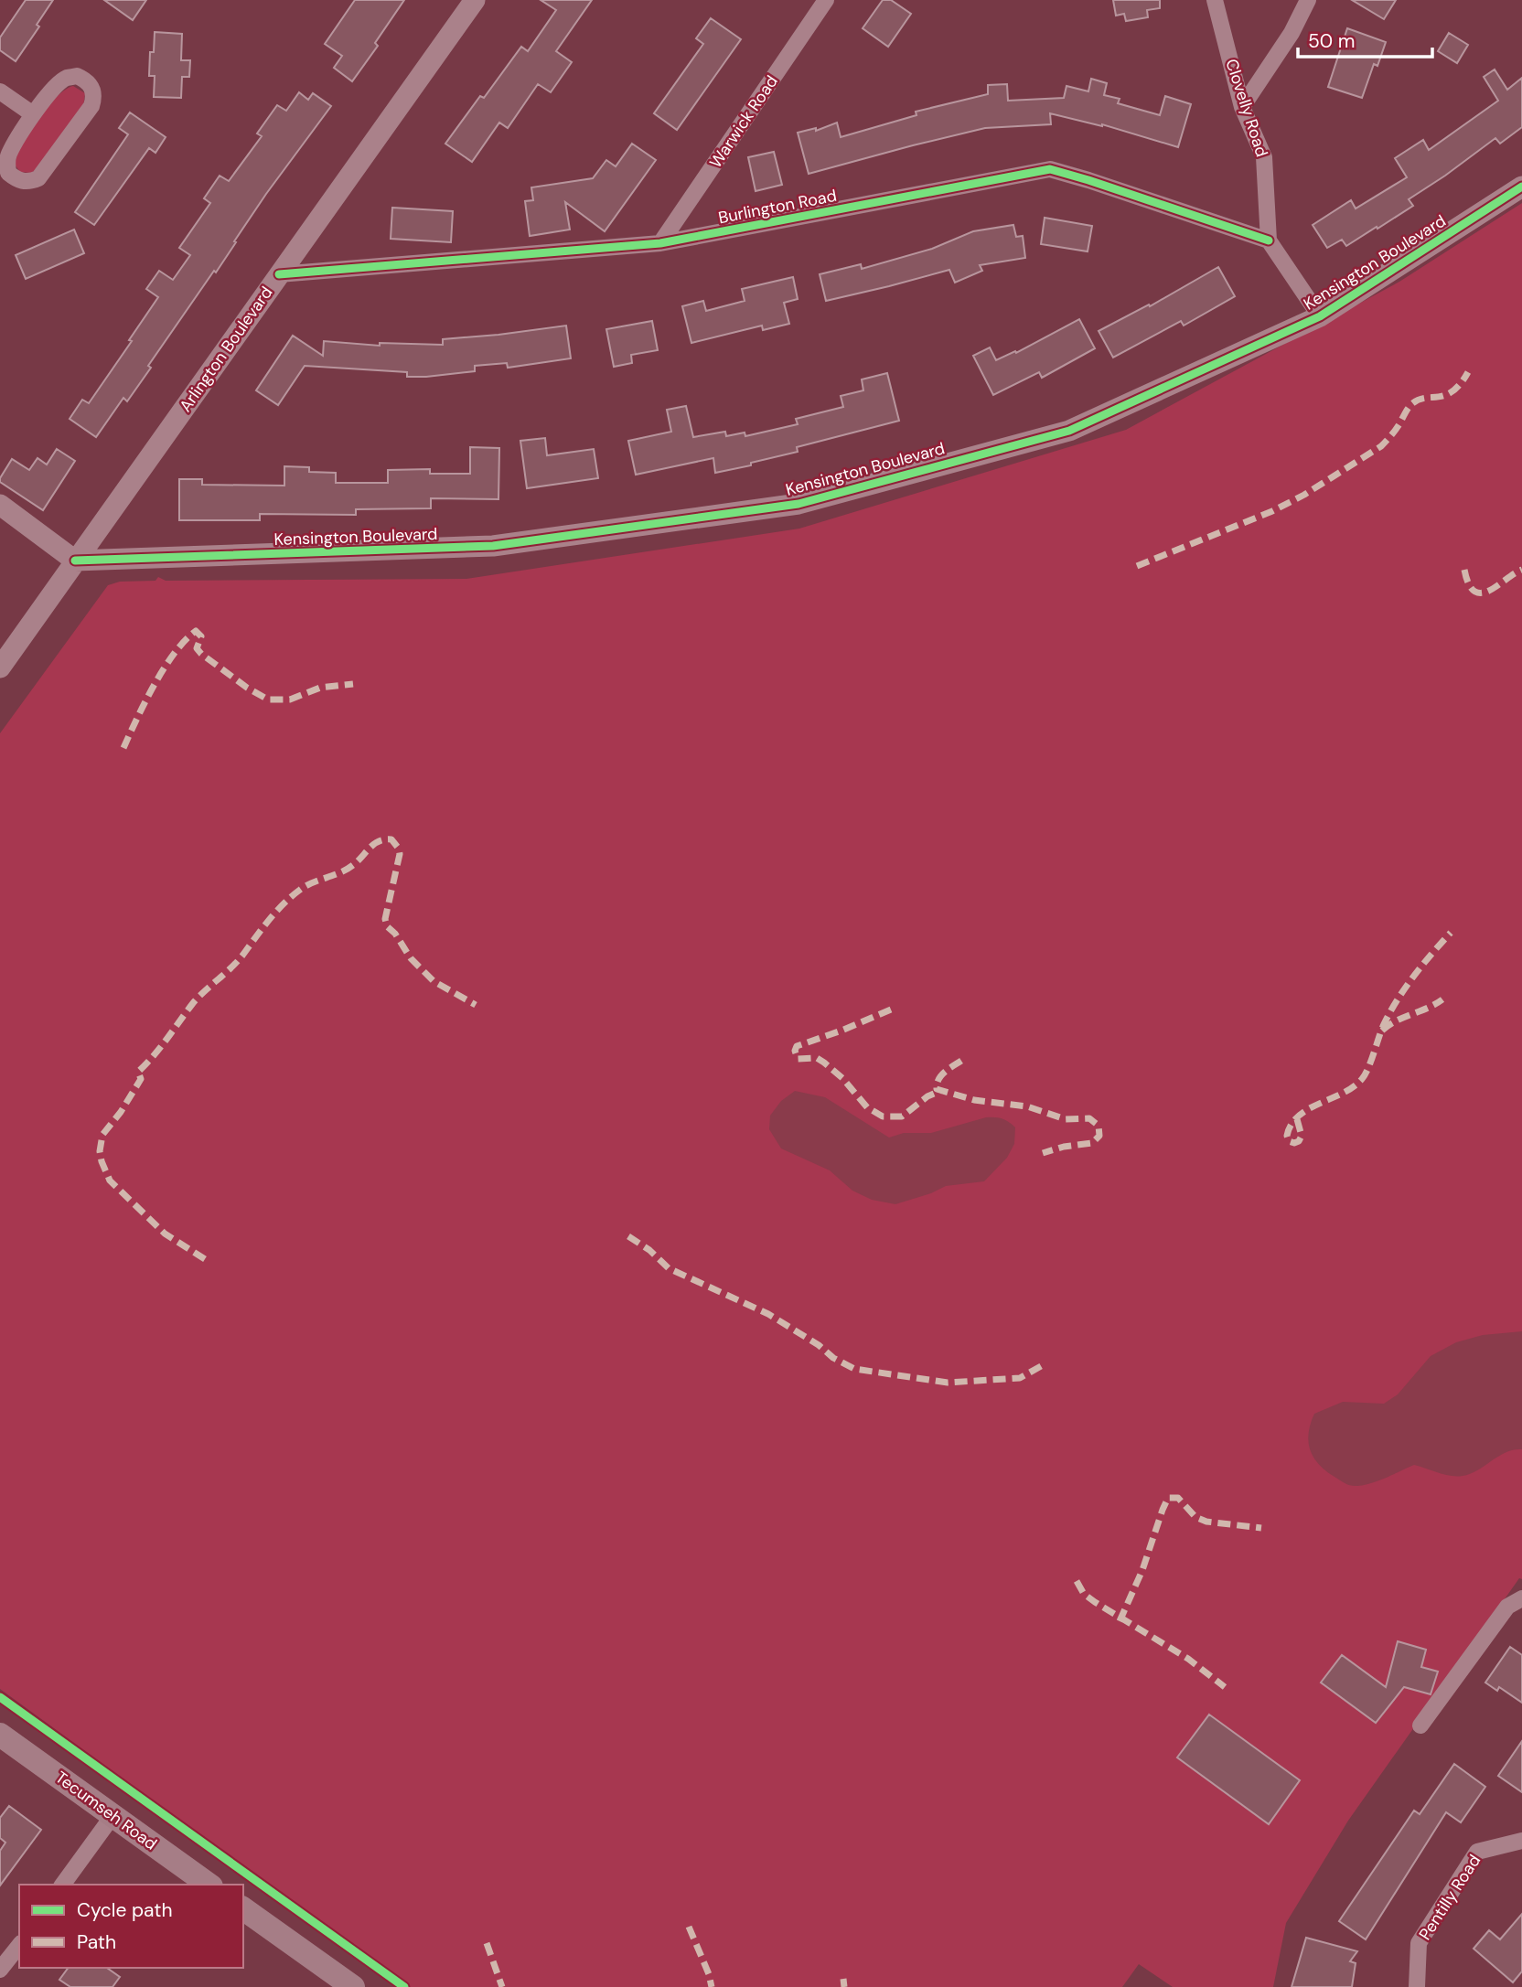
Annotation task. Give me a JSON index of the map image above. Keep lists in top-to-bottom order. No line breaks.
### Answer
{"streets":{"main road":["Tecumseh Road"],"street":["Clovelly Road","Warwick Road","Burlington Road","Kensington Boulevard","Arlington Boulevard","Pentilly Road"]},"crossings":[["Clovelly Road","Burlington Road"],["Warwick Road","Burlington Road"],["Burlington Road","Arlington Boulevard"],["Kensington Boulevard","Arlington Boulevard"]],"legend":["Cycle path","Path"],"scale_bar":"50 m"}
